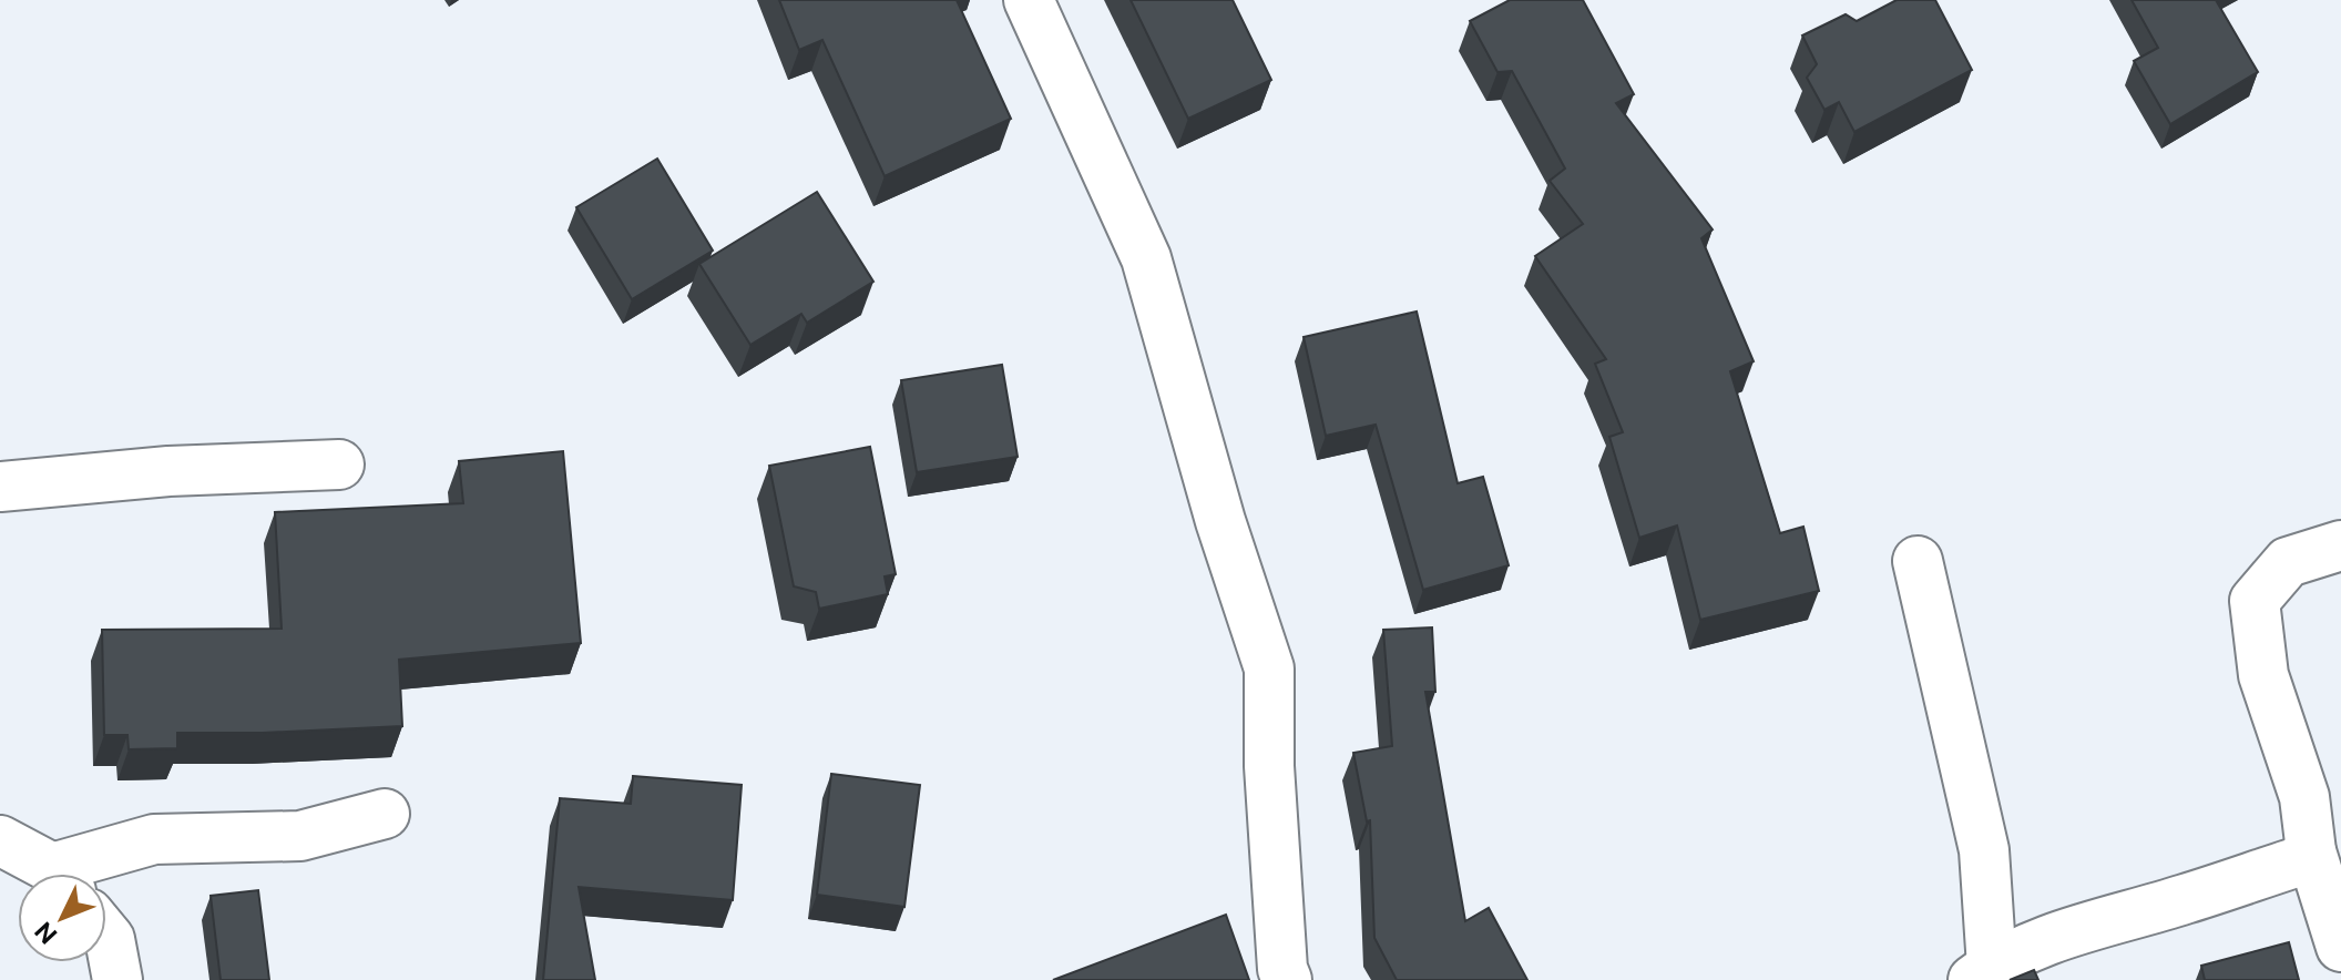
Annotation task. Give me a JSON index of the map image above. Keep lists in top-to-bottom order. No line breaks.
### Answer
{"north":"bottom left"}
